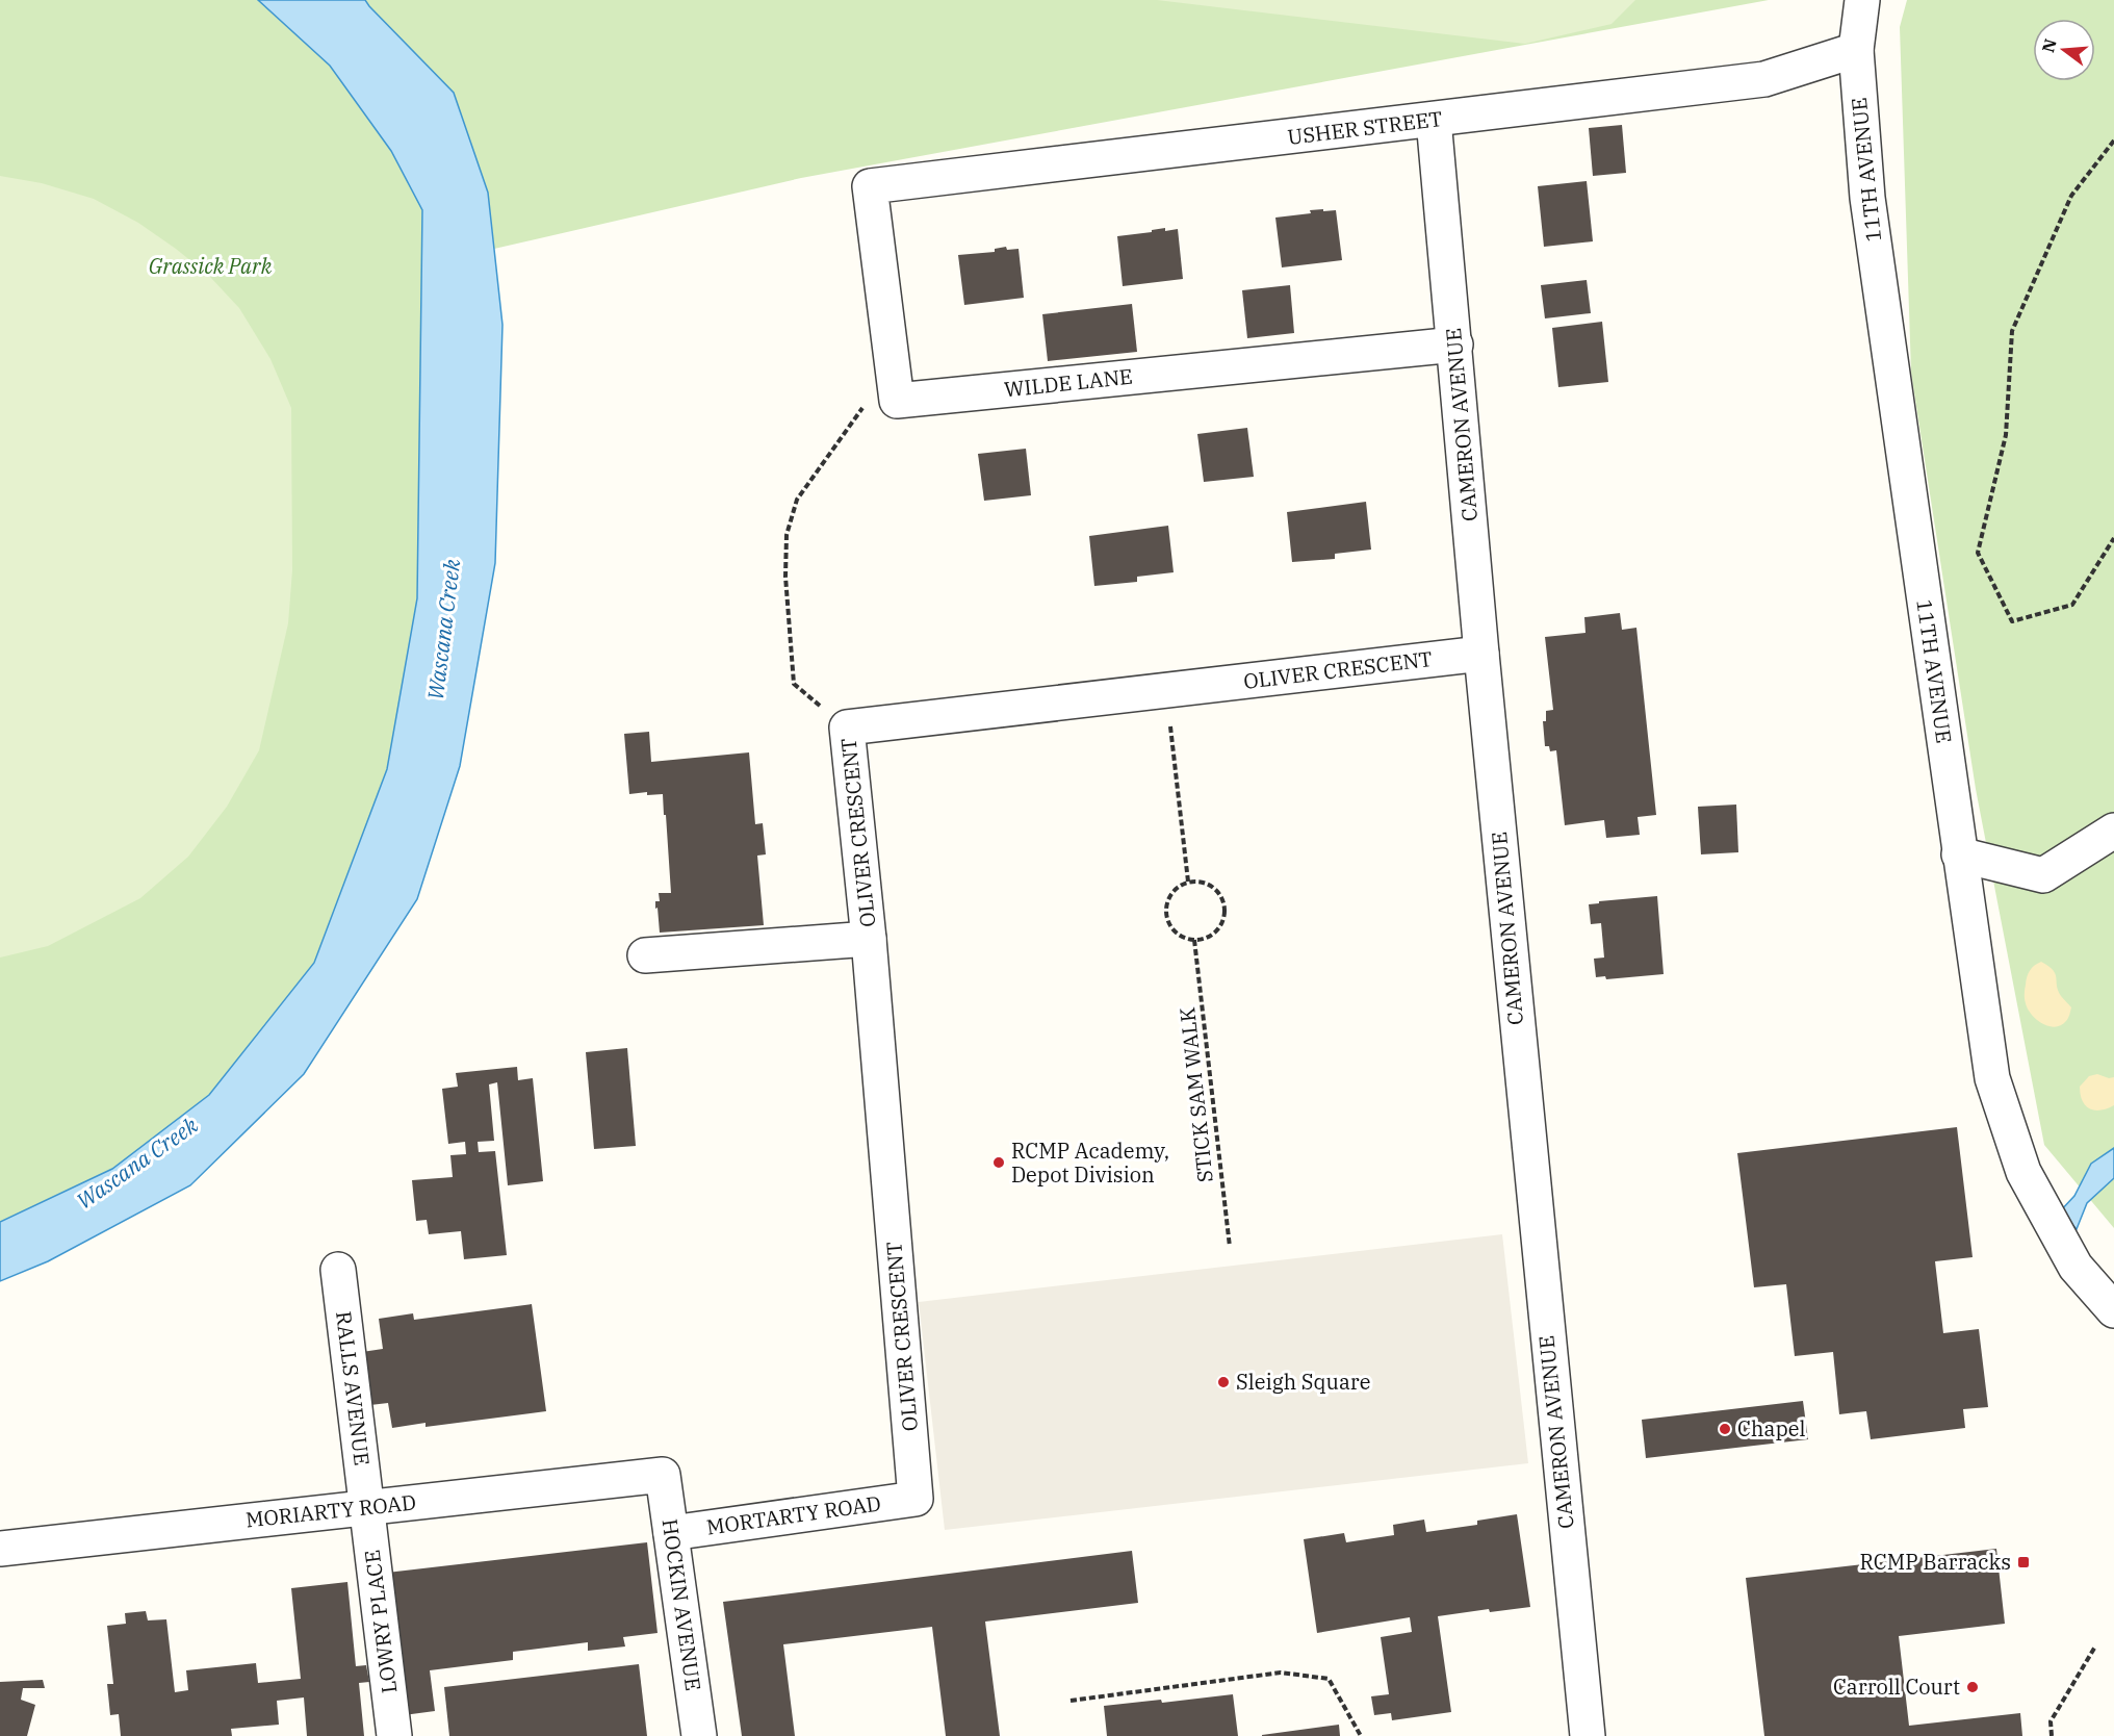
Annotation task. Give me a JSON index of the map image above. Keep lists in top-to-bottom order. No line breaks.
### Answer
{"streets":{"street":["USHER STREET","11TH AVENUE","WILDE LANE","CAMERON AVENUE","OLIVER CRESCENT","RALLS AVENUE","MORIARTY ROAD","MORTARTY ROAD","HOCKIN AVENUE","LOWRY PLACE"],"path":["STICK SAM WALK"]},"crossings":[["USHER STREET","11TH AVENUE"],["USHER STREET","WILDE LANE"],["USHER STREET","CAMERON AVENUE"],["WILDE LANE","CAMERON AVENUE"],["CAMERON AVENUE","OLIVER CRESCENT"],["OLIVER CRESCENT","MORTARTY ROAD"],["RALLS AVENUE","MORIARTY ROAD"],["RALLS AVENUE","LOWRY PLACE"],["MORIARTY ROAD","HOCKIN AVENUE"],["MORIARTY ROAD","LOWRY PLACE"],["MORTARTY ROAD","HOCKIN AVENUE"]],"water":["Wascana Creek"],"parks":["Grassick Park"],"places":{"other":["RCMP Academy, Depot Division","Sleigh Square","Chapel","Carroll Court"],"transit":["RCMP Barracks"]},"north":"left"}
